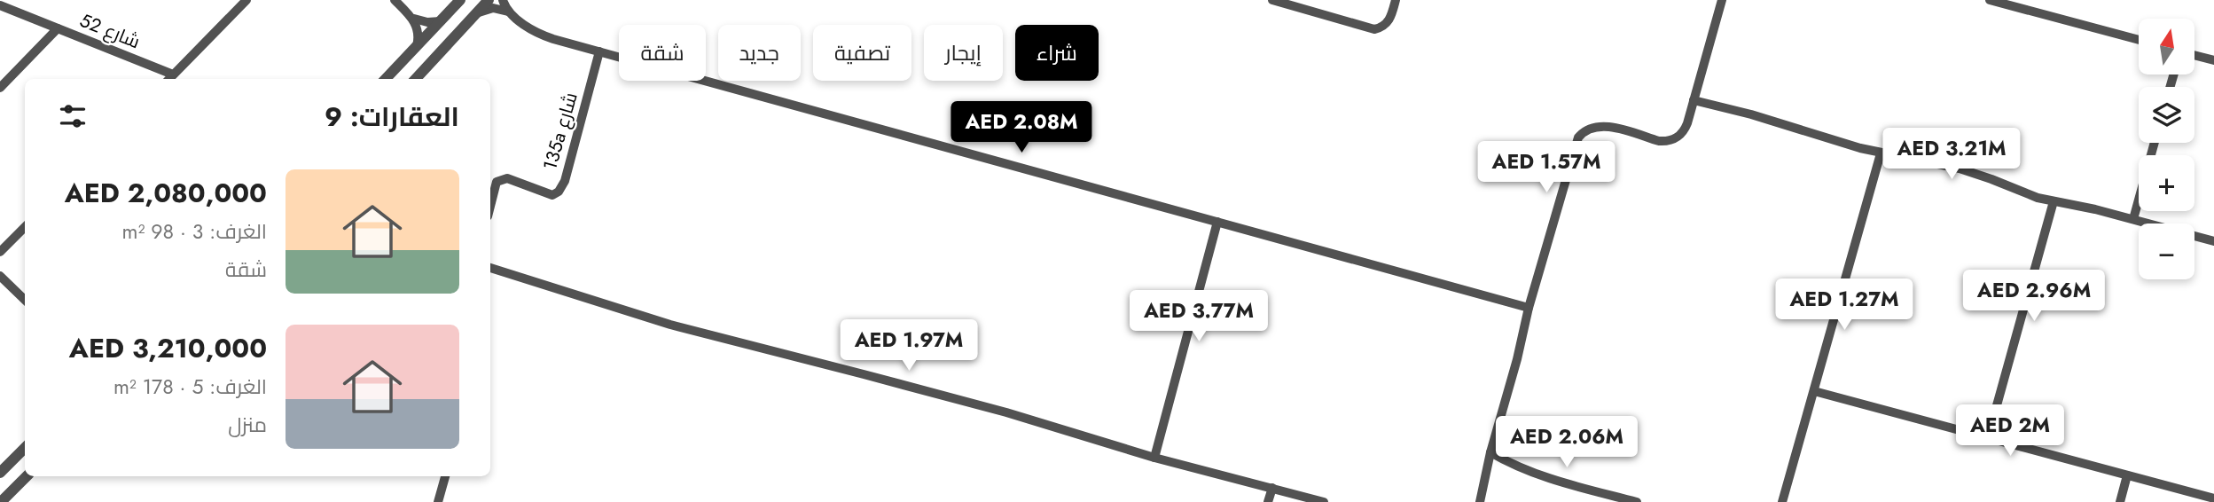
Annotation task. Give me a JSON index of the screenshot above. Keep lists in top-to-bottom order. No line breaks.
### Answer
{"streets":{"street":["شارع 52","135a شارع"]},"north":"top","page":{"map_buttons":["+","−"],"chip":["شراء","إيجار","تصفية","جديد","شقة"],"heading":"العقارات: 9","price":["AED 2.08M","AED 3.21M","AED 1.57M","AED 2.96M","AED 1.27M","AED 3.77M","AED 1.97M","AED 2M","AED 2.06M"],"list":[{"name":"AED 2,080,000","note":"الغرف: 3 · 98 m² · شقة"},{"name":"AED 3,210,000","note":"الغرف: 5 · 178 m² · منزل"}]}}
